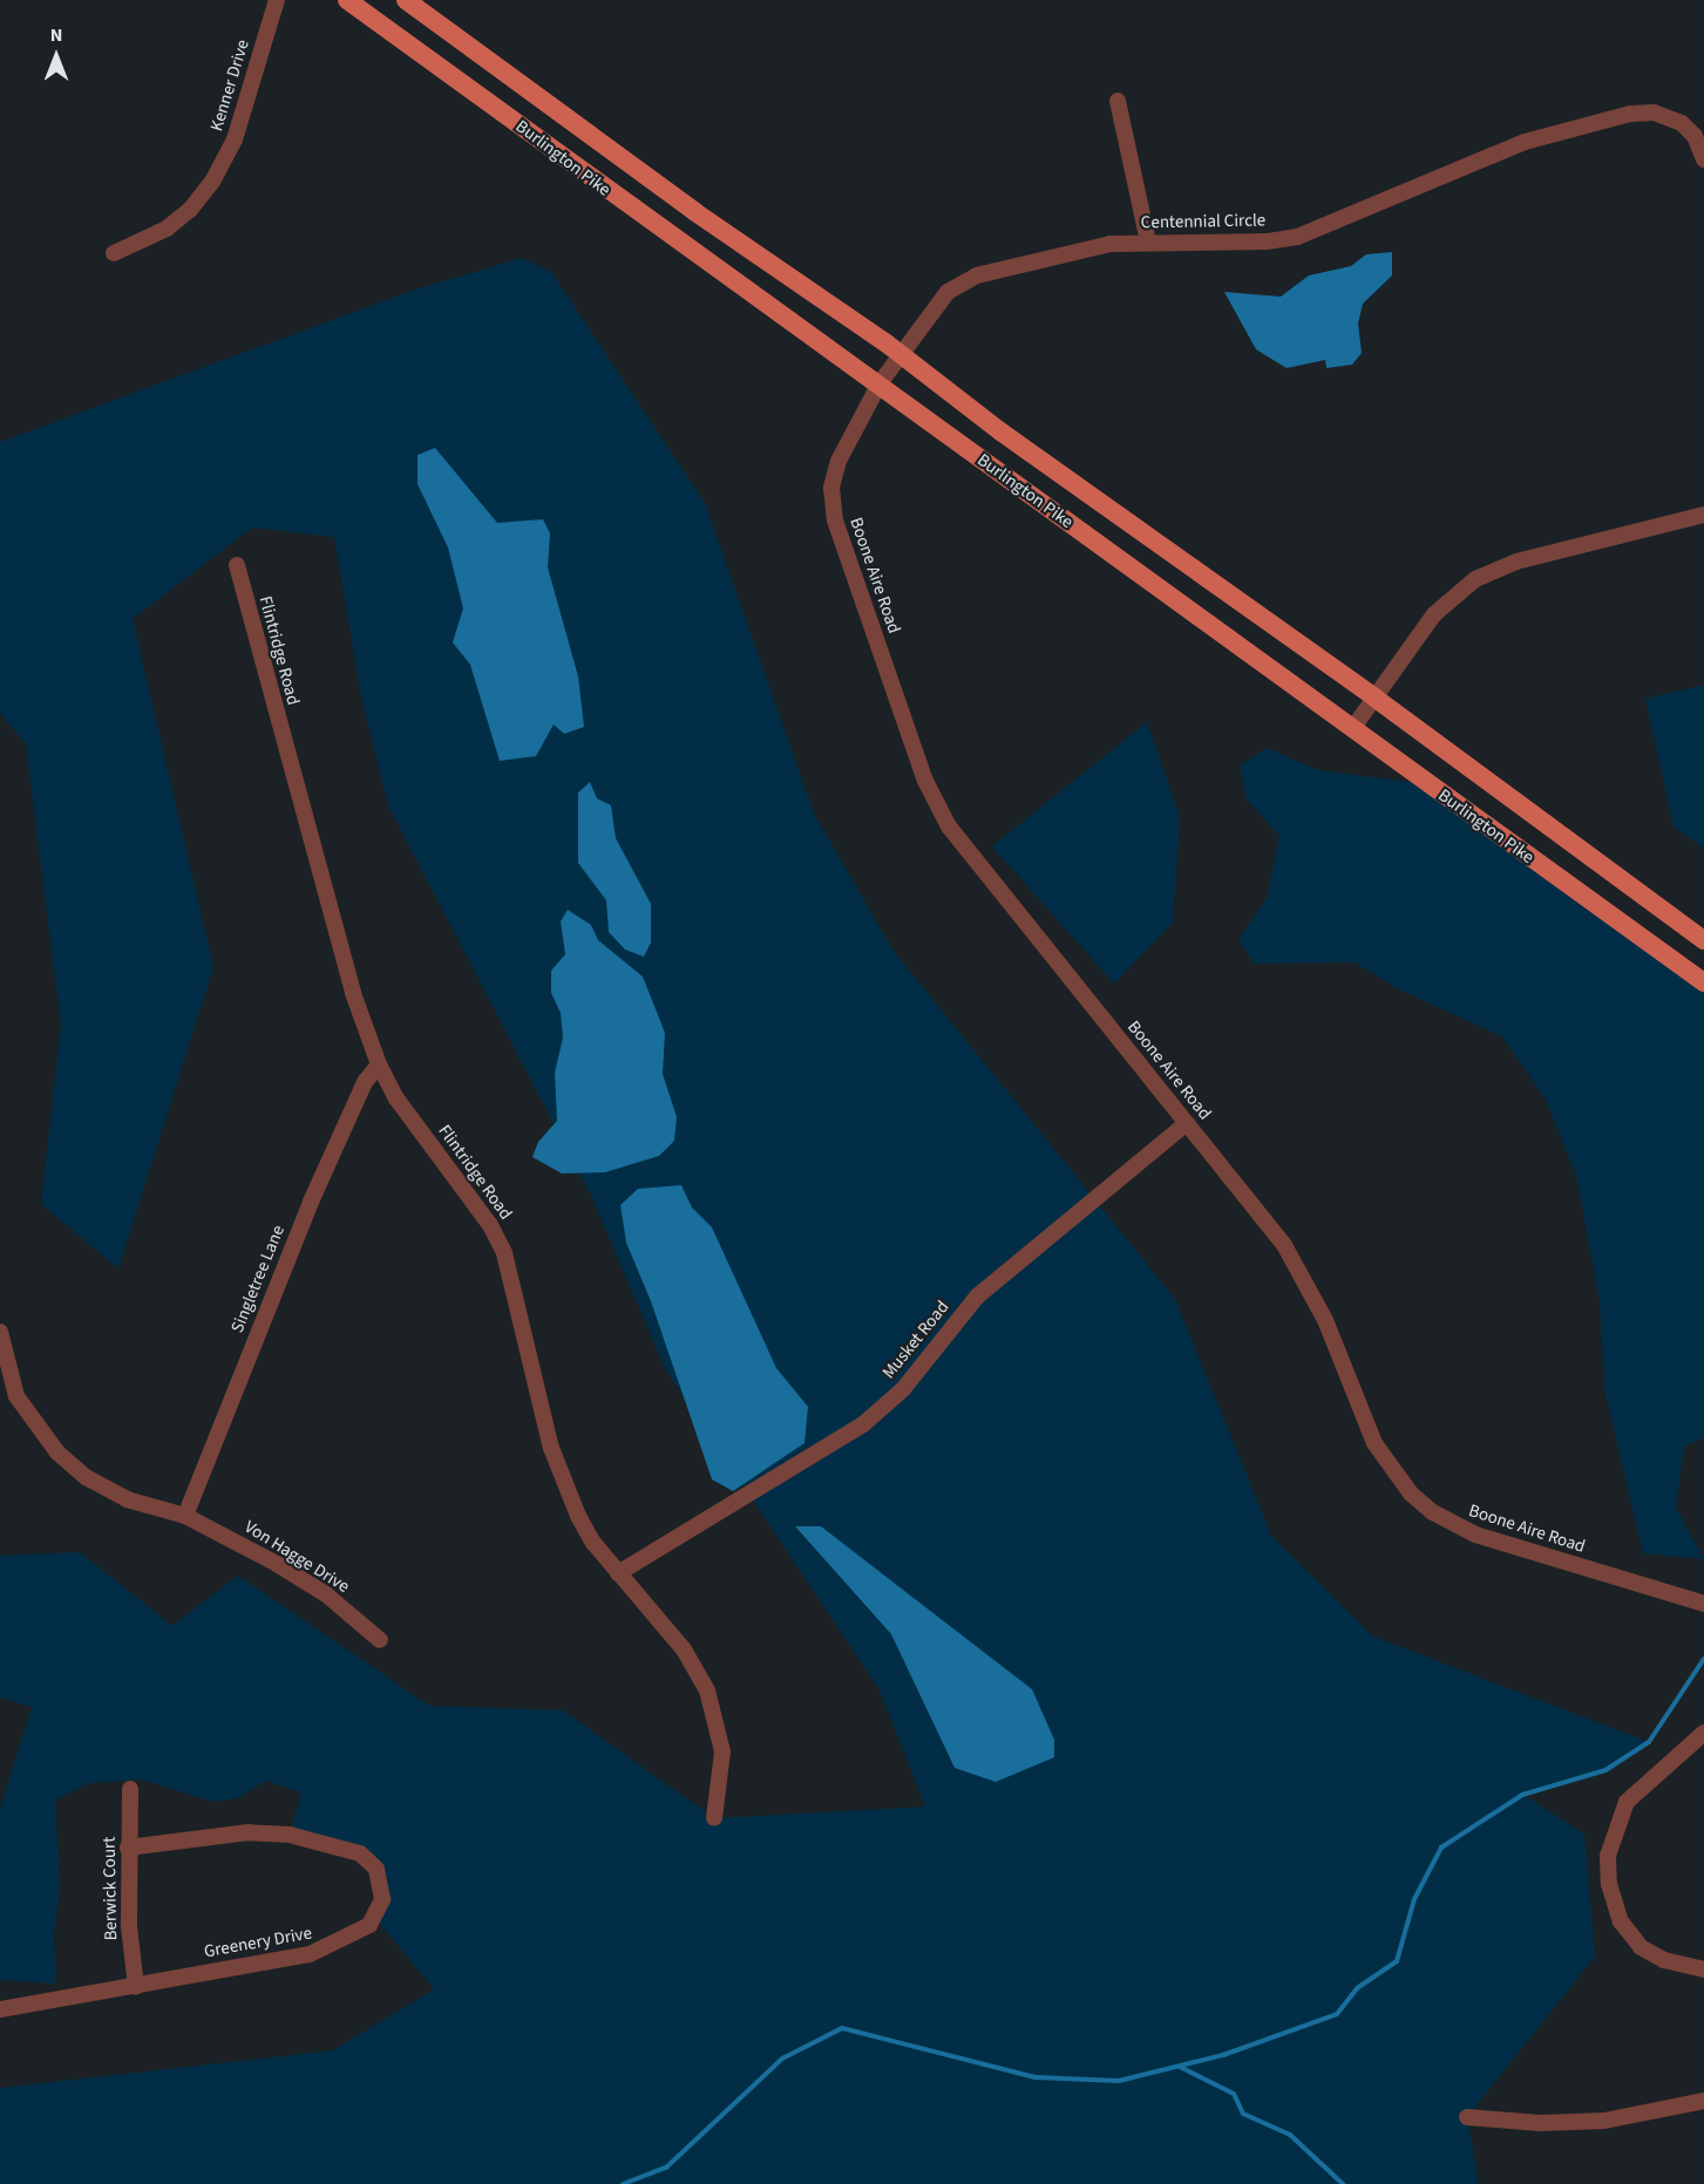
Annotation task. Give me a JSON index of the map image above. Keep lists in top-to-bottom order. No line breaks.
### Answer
{"streets":{"main road":["Burlington Pike"],"street":["Kenner Drive","Centennial Circle","Boone Aire Road","Flintridge Road","Singletree Lane","Musket Road","Von Hagge Drive","Berwick Court","Greenery Drive"]},"crossings":[["Burlington Pike","Centennial Circle"],["Burlington Pike","Boone Aire Road"],["Centennial Circle","Boone Aire Road"],["Boone Aire Road","Musket Road"],["Flintridge Road","Singletree Lane"],["Flintridge Road","Musket Road"],["Singletree Lane","Von Hagge Drive"],["Berwick Court","Greenery Drive"]],"north":"top"}
